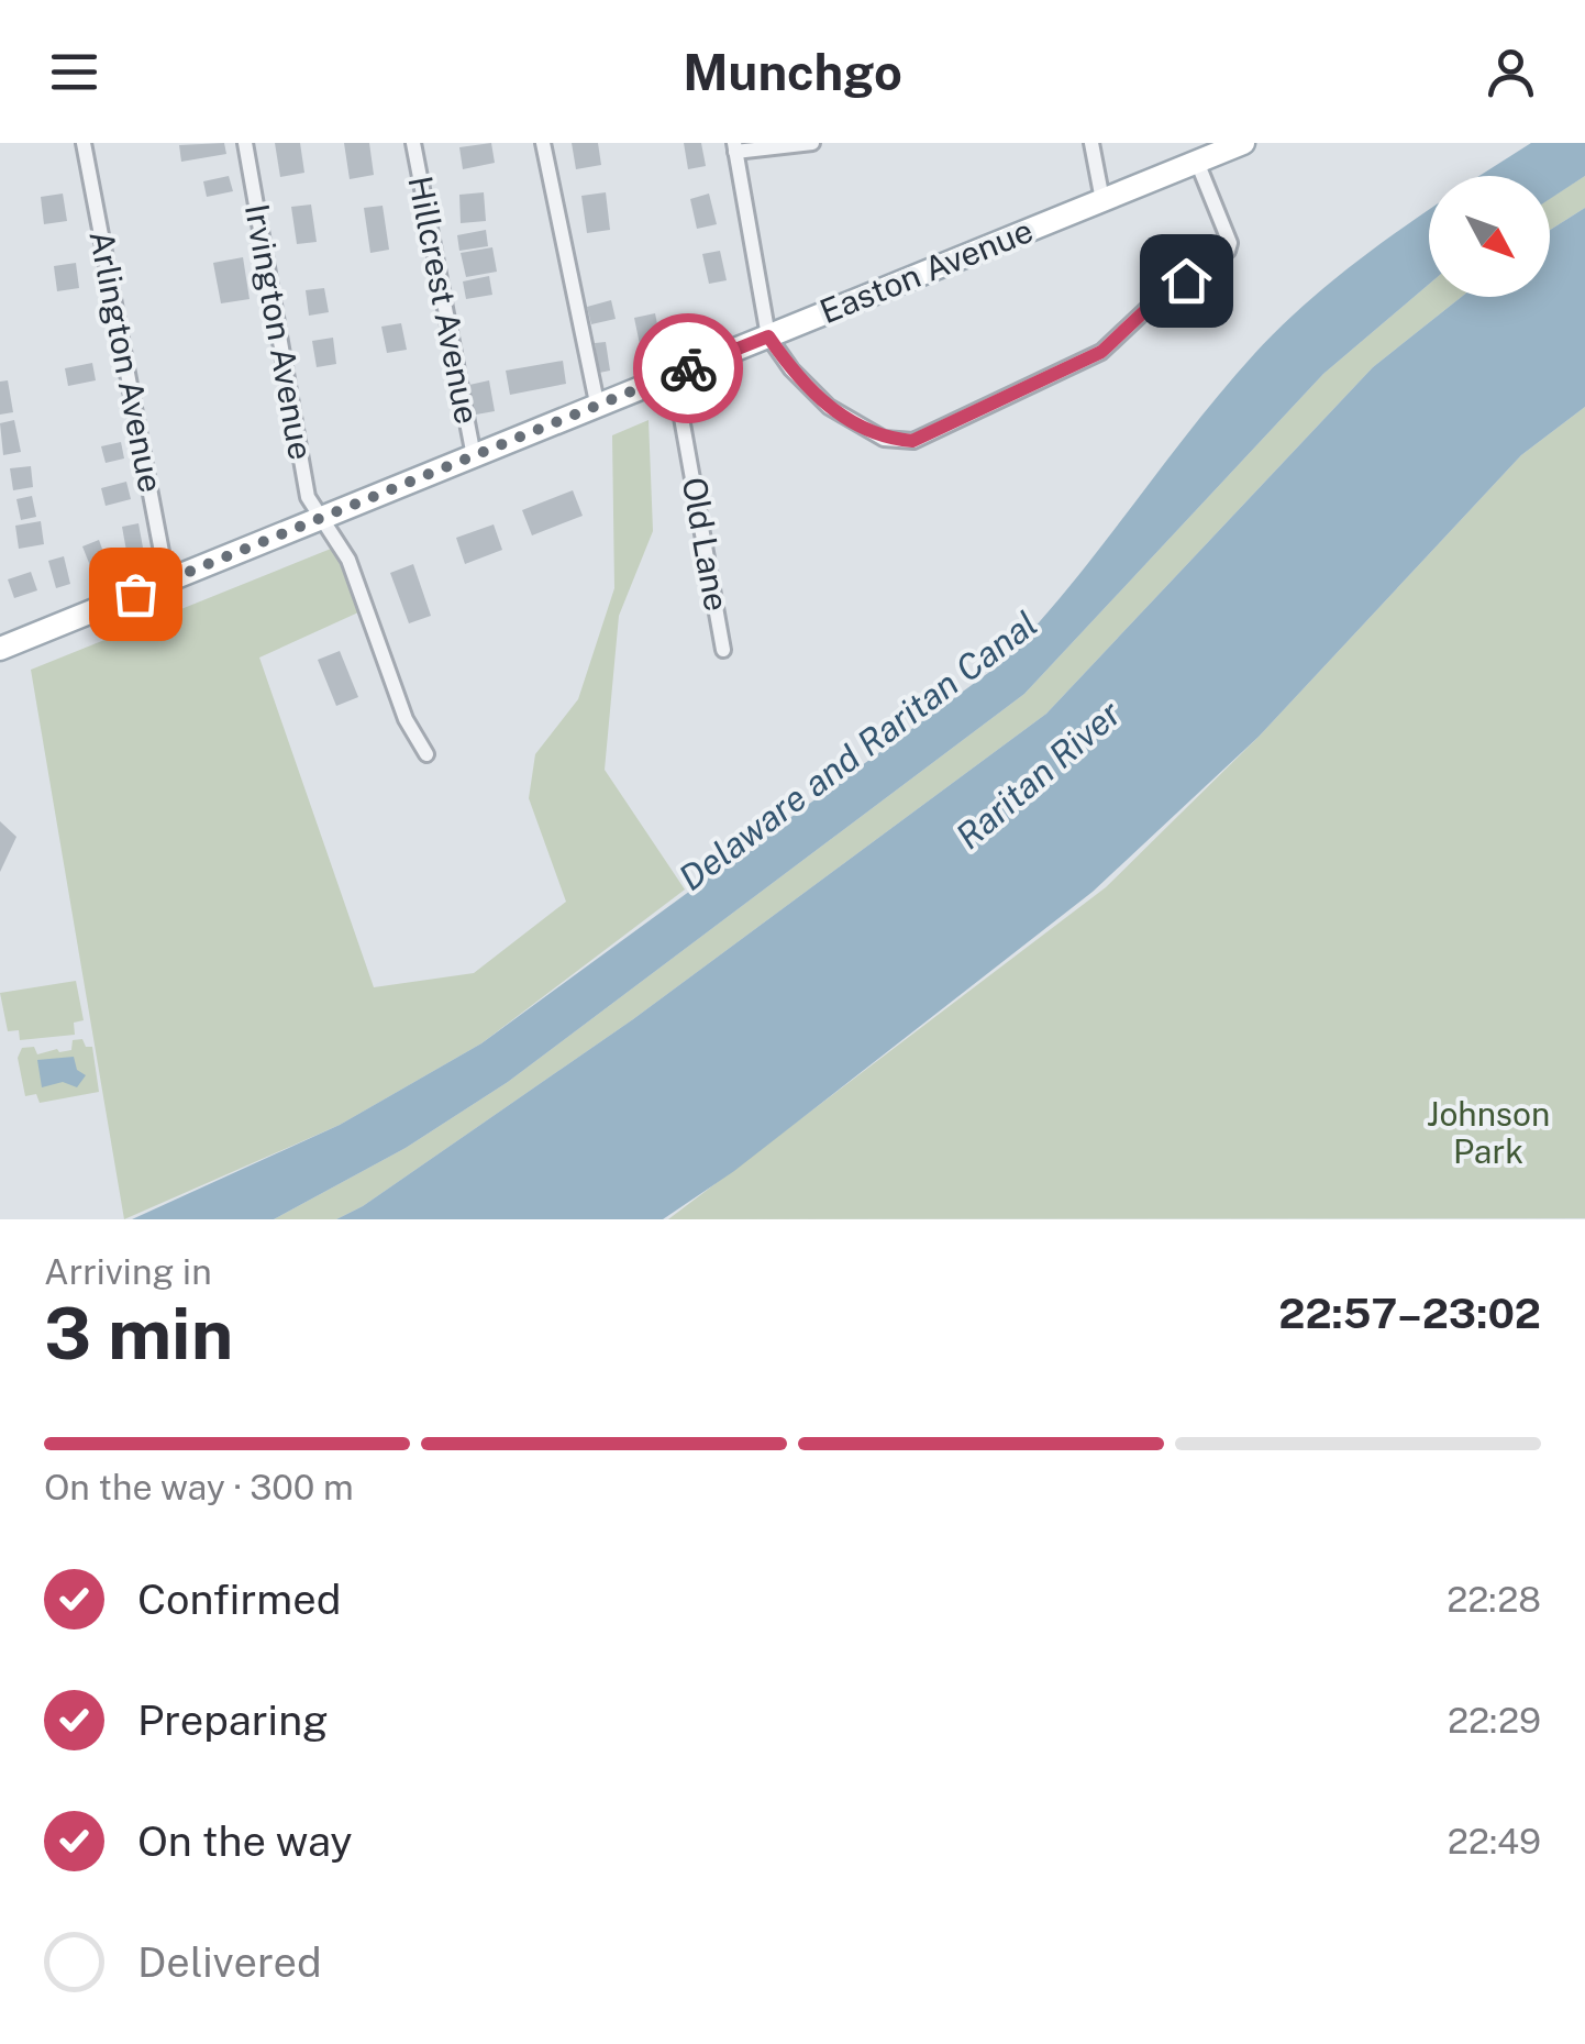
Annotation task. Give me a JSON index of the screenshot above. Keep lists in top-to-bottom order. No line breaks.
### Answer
{"streets":{"main road":["Easton Avenue"],"street":["Hillcrest Avenue","Irvington Avenue","Arlington Avenue","Old Lane"]},"crossings":[["Easton Avenue","Hillcrest Avenue"],["Easton Avenue","Irvington Avenue"],["Easton Avenue","Arlington Avenue"],["Easton Avenue","Old Lane"]],"water":["Delaware and Raritan Canal","Raritan River"],"parks":["Johnson Park"],"north":"bottom right","page":{"header":"Munchgo","heading":["3 min","Arriving in","22:57–23:02"],"bar":"On the way · 300 m","list":[["Confirmed","22:28"],["Preparing","22:29"],["On the way","22:49"],"Delivered"]}}
